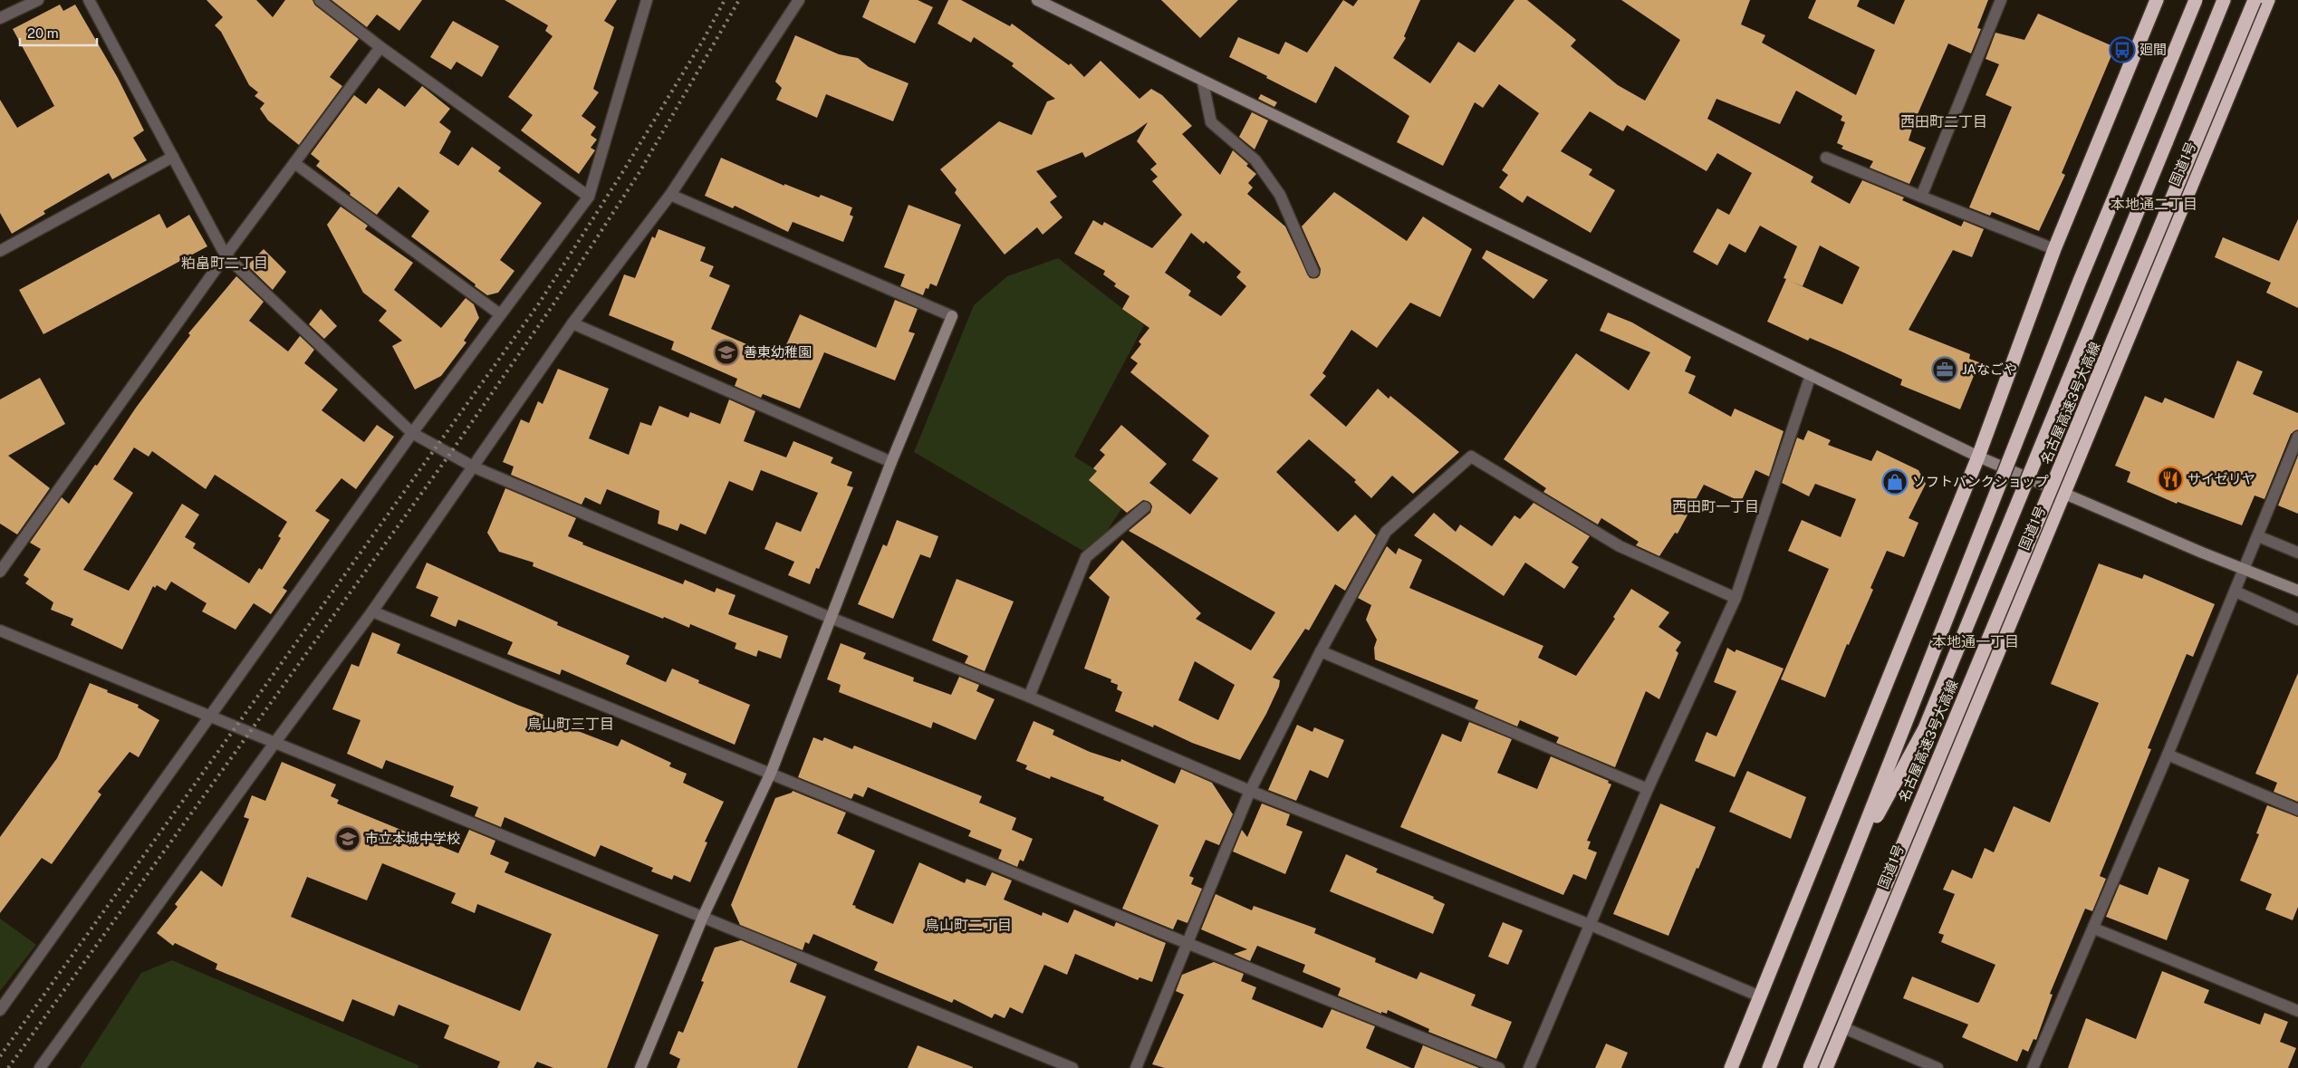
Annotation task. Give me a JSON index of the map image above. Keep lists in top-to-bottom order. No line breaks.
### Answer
{"streets":{"highway":["国道1号","名古屋高速3号大高線"]},"districts":["西田町二丁目","本地通二丁目","粕畠町二丁目","西田町一丁目","本地通一丁目","鳥山町三丁目","鳥山町二丁目"],"places":{"bus stop":["廻間"],"school or university":["善東幼稚園","市立本城中学校"],"office":["JAなごや"],"restaurant":["サイゼリヤ"],"shop":["ソフトバンクショップ"]},"scale_bar":"20 m"}
